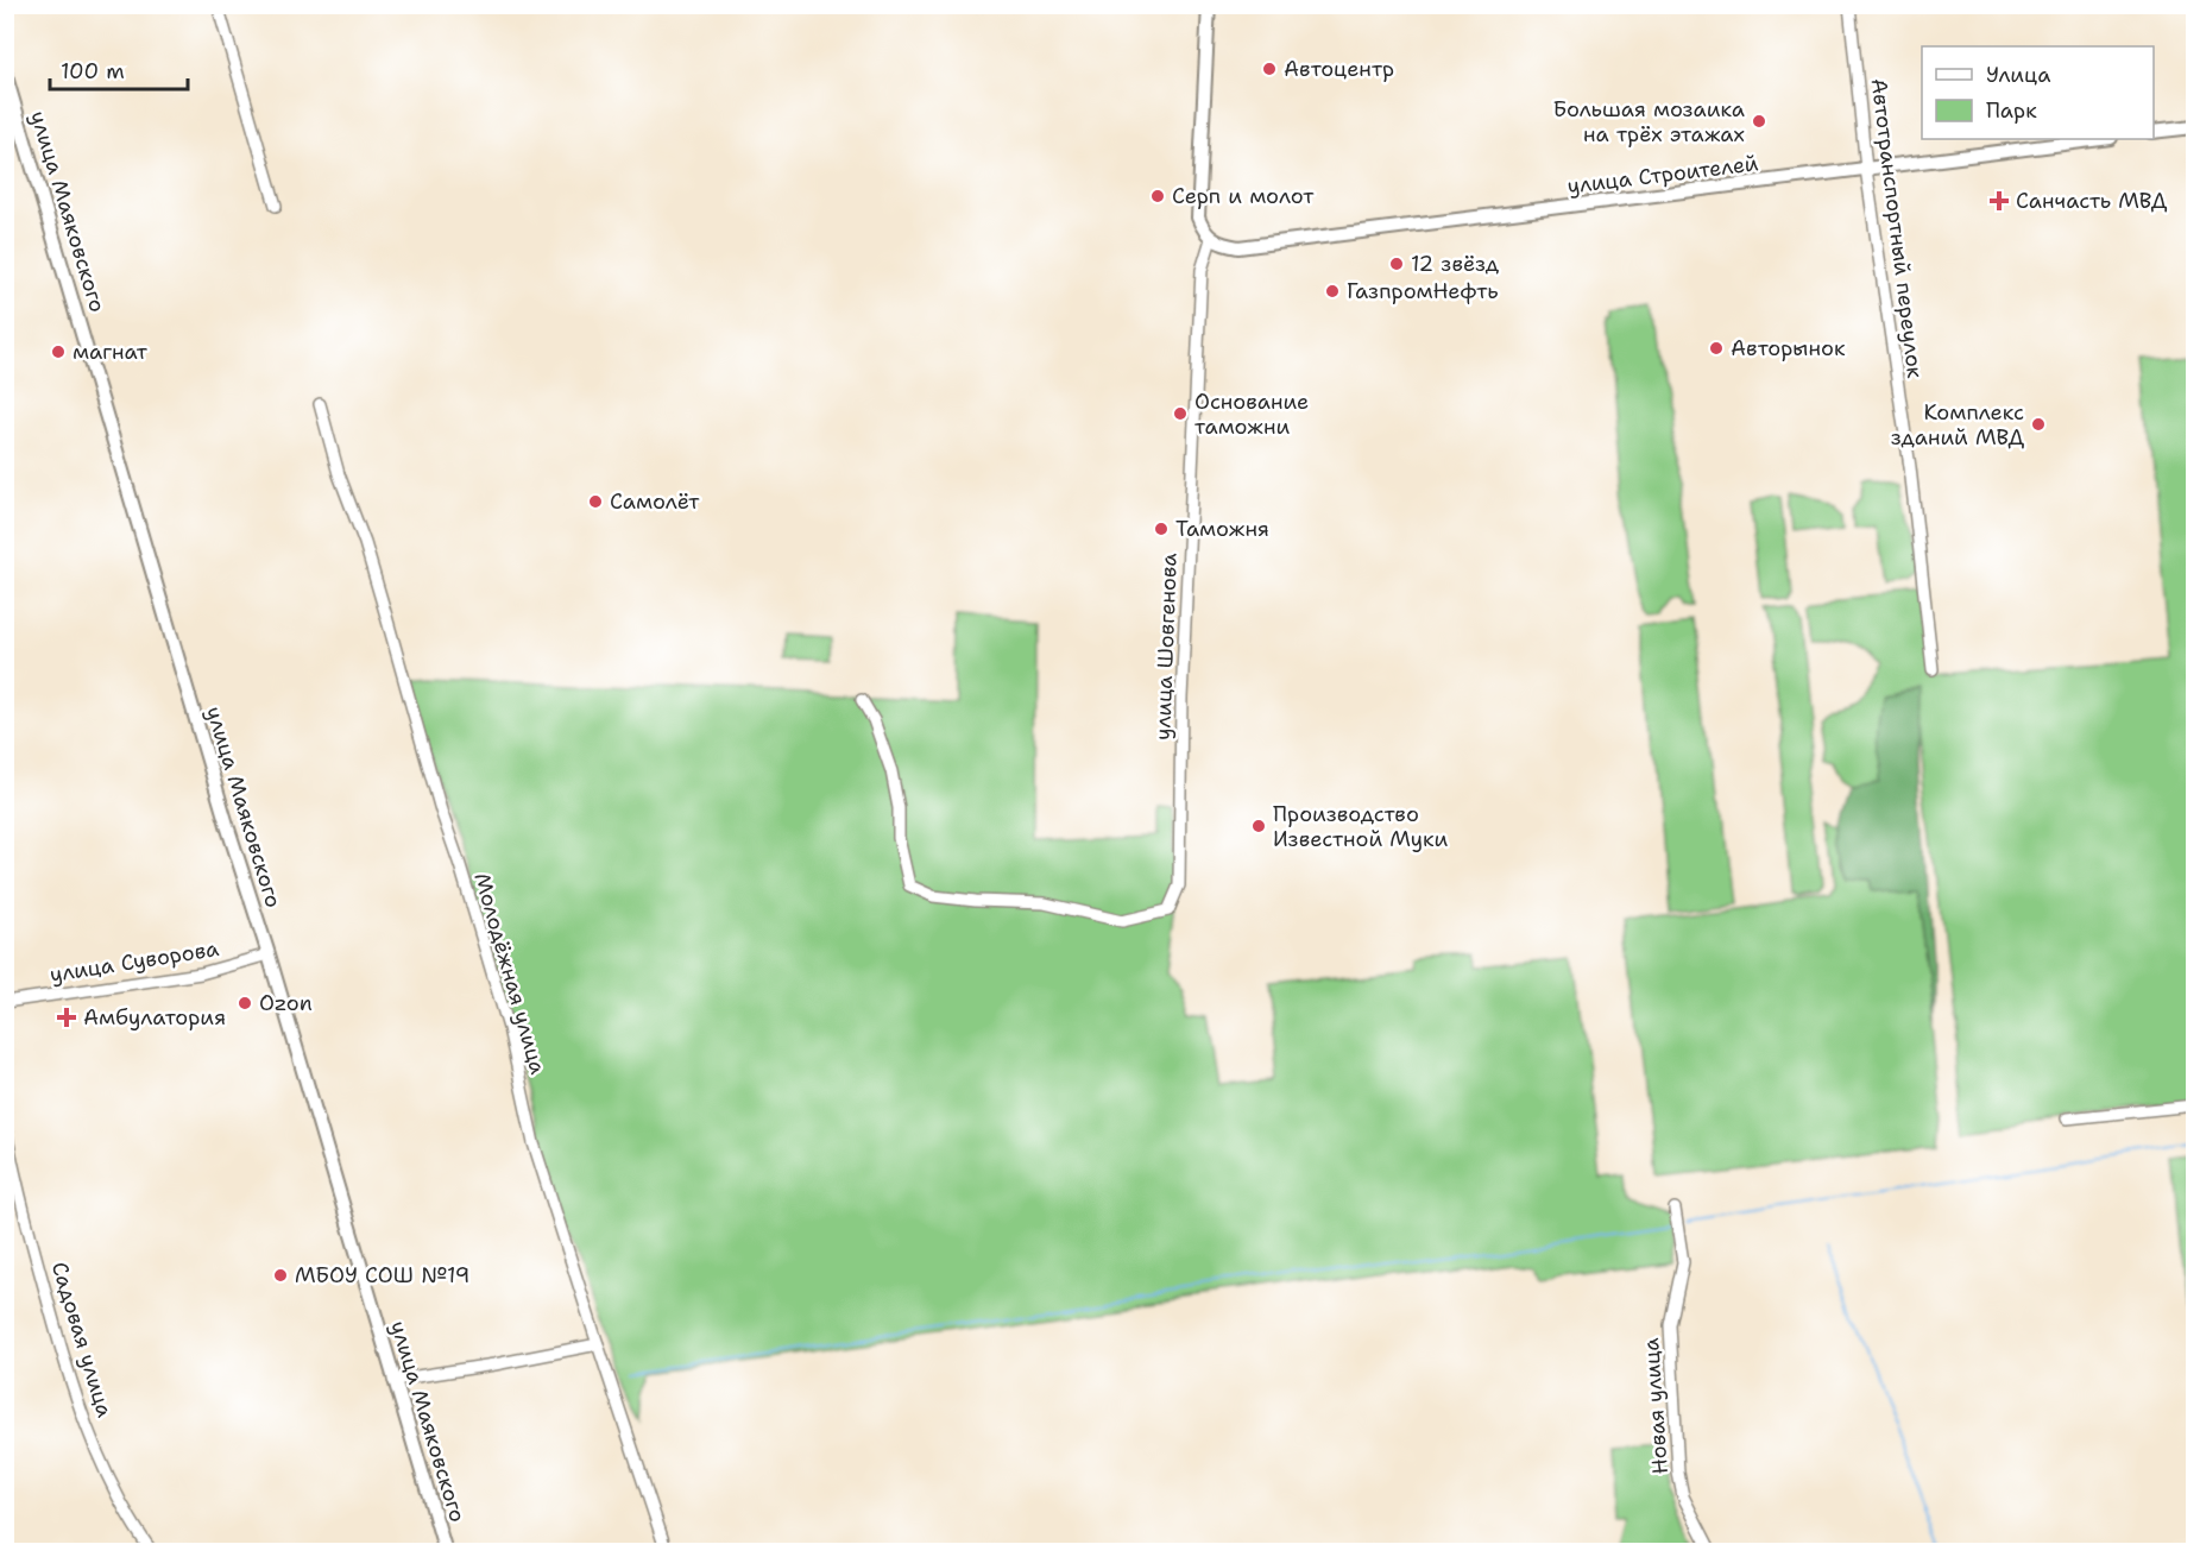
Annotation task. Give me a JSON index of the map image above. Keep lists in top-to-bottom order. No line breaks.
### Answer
{"streets":{"street":["улица Строителей","улица Маяковского","Автотранспортный переулок","улица Шовгенова","улица Суворова","Молодёжная улица","Садовая улица","Новая улица"]},"crossings":[["улица Строителей","Автотранспортный переулок"],["улица Строителей","улица Шовгенова"],["улица Маяковского","улица Суворова"]],"places":{"other":["Автоцентр","Большая мозаика на трёх этажах","Серп и молот","12 звёзд","ГазпромНефть","Авторынок","магнат","Основание таможни","Комплекс зданий МВД","Самолёт","Таможня","Производство Известной Муки","Ozon","МБОУ СОШ №19"],"health":["Санчасть МВД","Амбулатория"]},"legend":["Улица","Парк"],"scale_bar":"100 m"}
